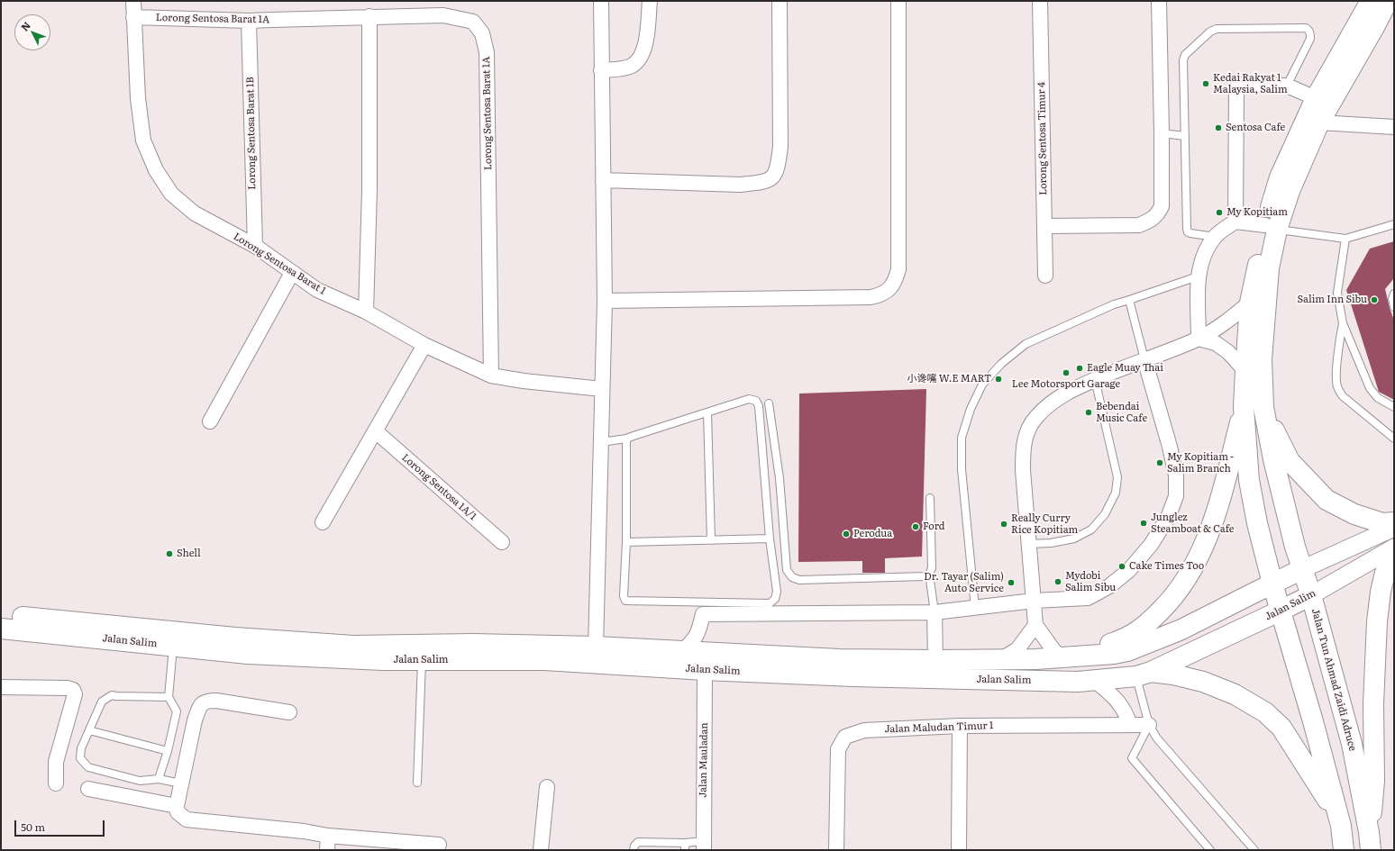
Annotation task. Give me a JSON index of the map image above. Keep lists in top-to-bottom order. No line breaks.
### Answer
{"streets":{"main road":["Jalan Salim","Jalan Tun Ahmad Zaidi Adruce"],"street":["Lorong Sentosa Barat 1A","Lorong Sentosa Barat 1B","Lorong Sentosa Timur 4","Lorong Sentosa Barat 1","Lorong Sentosa 1A/1","Jalan Maludan Timur 1","Jalan Mauladan"]},"crossings":[["Lorong Sentosa Barat 1A","Lorong Sentosa Barat 1B"],["Lorong Sentosa Barat 1A","Lorong Sentosa Barat 1"],["Lorong Sentosa Barat 1B","Lorong Sentosa Barat 1"],["Jalan Salim","Jalan Tun Ahmad Zaidi Adruce"],["Jalan Salim","Jalan Mauladan"]],"places":["Kedai Rakyat 1 Malaysia, Salim","Sentosa Cafe","My Kopitiam","Salim Inn Sibu","Eagle Muay Thai","Lee Motorsport Garage","小谗嘴 W.E MART","Bebendai Music Cafe","My Kopitiam - Salim Branch","Junglez Steamboat & Cafe","Really Curry Rice Kopitiam","Ford","Perodua","Shell","Cake Times Too","Mydobi Salim Sibu","Dr. Tayar (Salim) Auto Service"],"scale_bar":"50 m","north":"top left"}
